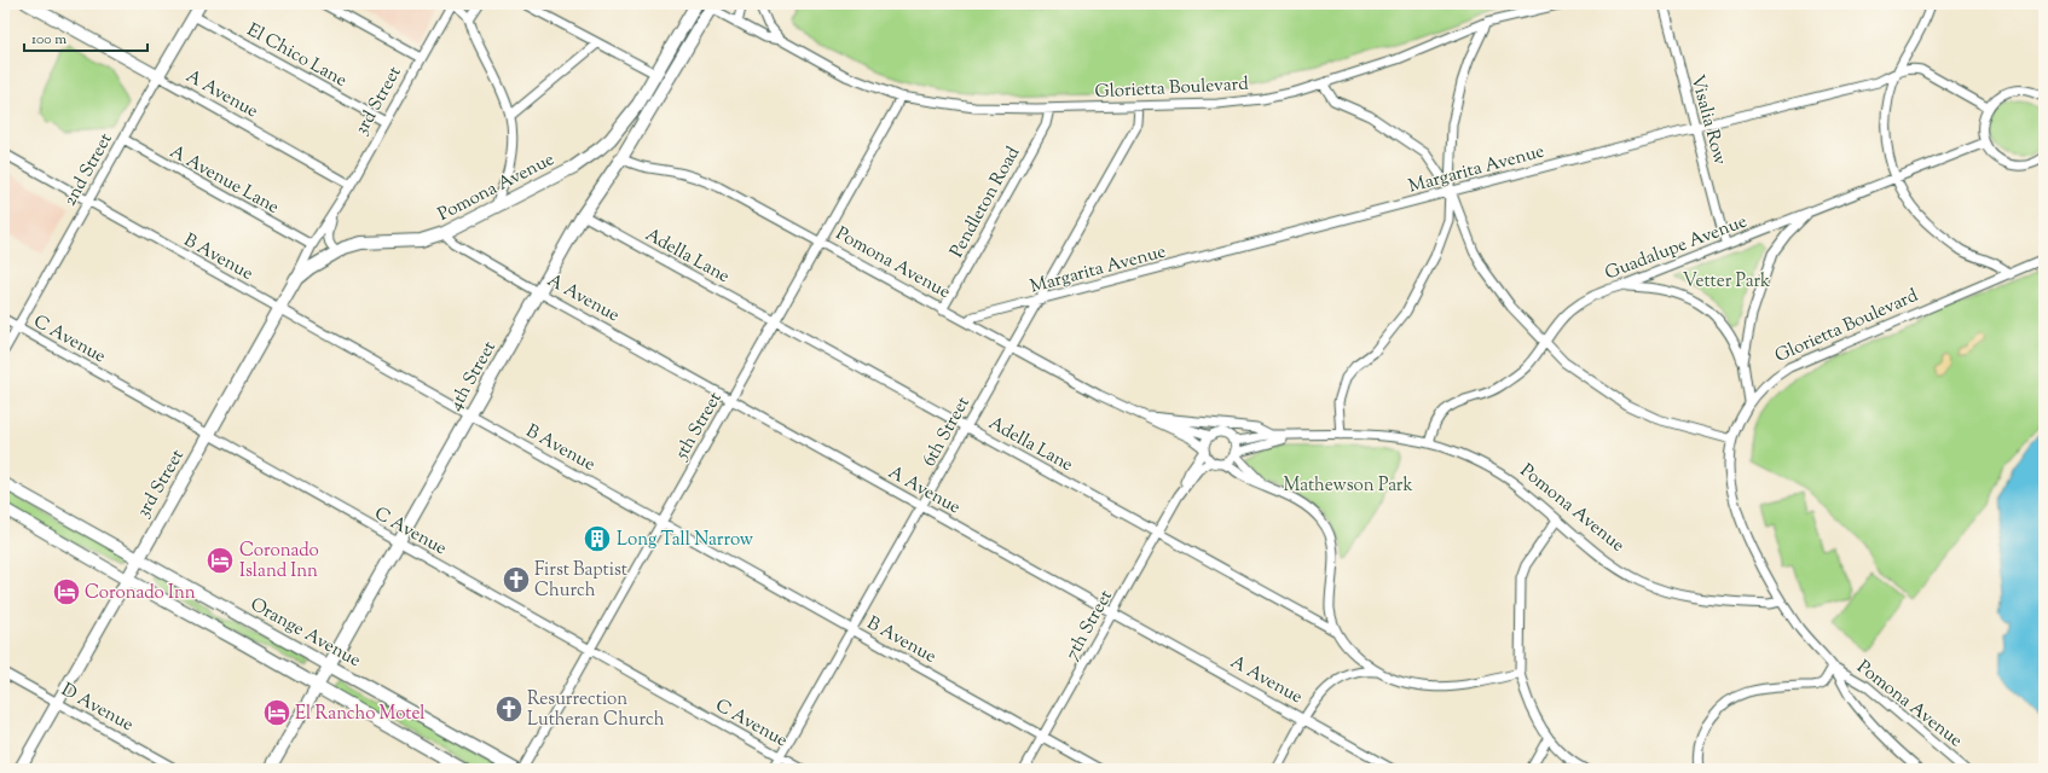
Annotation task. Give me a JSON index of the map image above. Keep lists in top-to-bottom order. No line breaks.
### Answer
{"streets":{"highway":["3rd Street","Pomona Avenue","4th Street","Orange Avenue"],"main road":["A Avenue","2nd Street"],"street":["El Chico Lane","Glorietta Boulevard","Visalia Row","Margarita Avenue","A Avenue Lane","Pendleton Road","Guadalupe Avenue","Adella Lane","B Avenue","C Avenue","5th Street","6th Street","7th Street","D Avenue"]},"crossings":[["El Chico Lane","3rd Street"],["El Chico Lane","2nd Street"],["Glorietta Boulevard","Pomona Avenue"],["Glorietta Boulevard","Pendleton Road"],["Glorietta Boulevard","4th Street"],["Glorietta Boulevard","5th Street"],["Glorietta Boulevard","6th Street"],["A Avenue","3rd Street"],["A Avenue","2nd Street"],["A Avenue","Pomona Avenue"],["A Avenue","4th Street"],["A Avenue","5th Street"],["A Avenue","6th Street"],["A Avenue","7th Street"],["3rd Street","A Avenue Lane"],["3rd Street","Pomona Avenue"],["3rd Street","B Avenue"],["3rd Street","C Avenue"],["3rd Street","Orange Avenue"],["3rd Street","D Avenue"],["Visalia Row","Margarita Avenue"],["Visalia Row","Guadalupe Avenue"],["Margarita Avenue","Pomona Avenue"],["Margarita Avenue","6th Street"],["2nd Street","A Avenue Lane"],["2nd Street","B Avenue"],["2nd Street","C Avenue"],["Pomona Avenue","Pendleton Road"],["Pomona Avenue","Guadalupe Avenue"],["Pomona Avenue","4th Street"],["Pomona Avenue","5th Street"],["Pomona Avenue","6th Street"],["Pomona Avenue","7th Street"],["Adella Lane","4th Street"],["Adella Lane","5th Street"],["Adella Lane","6th Street"],["Adella Lane","7th Street"],["B Avenue","4th Street"],["B Avenue","5th Street"],["B Avenue","6th Street"],["B Avenue","7th Street"],["C Avenue","4th Street"],["C Avenue","5th Street"],["C Avenue","6th Street"],["4th Street","Orange Avenue"]],"parks":["Vetter Park","Mathewson Park"],"places":{"building":["Long Tall Narrow"],"hotel":["Coronado Island Inn","Coronado Inn","El Rancho Motel"],"church":["First Baptist Church","Resurrection Lutheran Church"]},"scale_bar":"100 m"}
